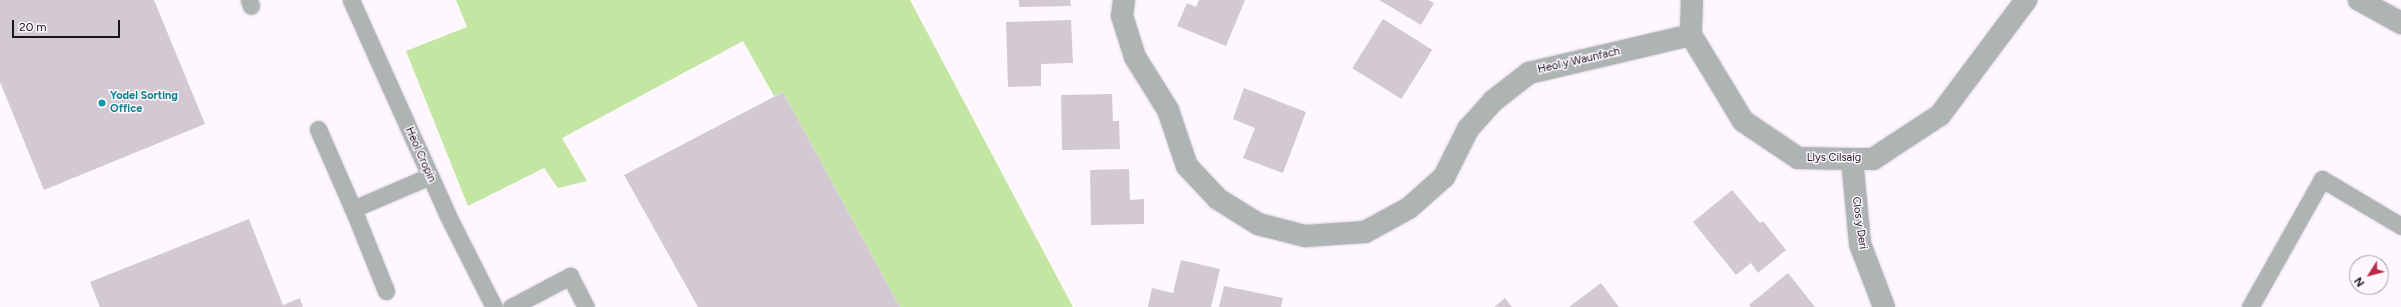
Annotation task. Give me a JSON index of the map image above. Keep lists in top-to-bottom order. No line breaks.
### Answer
{"streets":{"street":["Heol y Waunfach","Llys Cilsaig","Clos y Deri"],"lane":["Heol Cropin"]},"crossings":[["Heol y Waunfach","Llys Cilsaig"],["Llys Cilsaig","Clos y Deri"]],"places":["Yodel Sorting Office"],"scale_bar":"20 m","north":"bottom left"}
